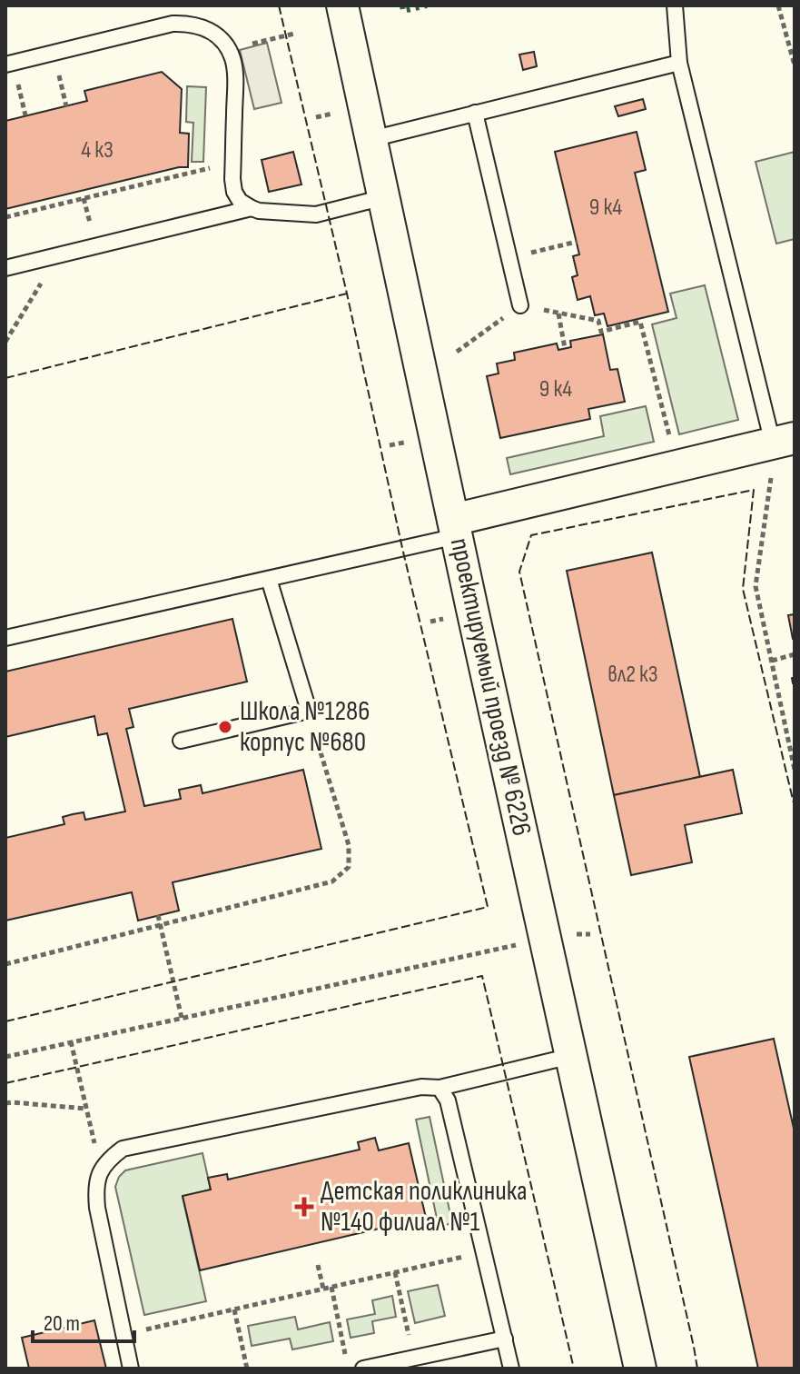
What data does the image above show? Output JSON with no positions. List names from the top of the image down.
{
  "streets": {
    "street": ["проектируемый проезд № 6226"]
  },
  "places": {
    "other": ["Школа №1286 корпус №680"],
    "health": ["Детская поликлиника №140 филиал №1"]
  },
  "house_numbers": [
    "4 к3",
    "9 к4",
    "9 к4",
    "вл2 к3"
  ],
  "scale_bar": "20 m"
}
